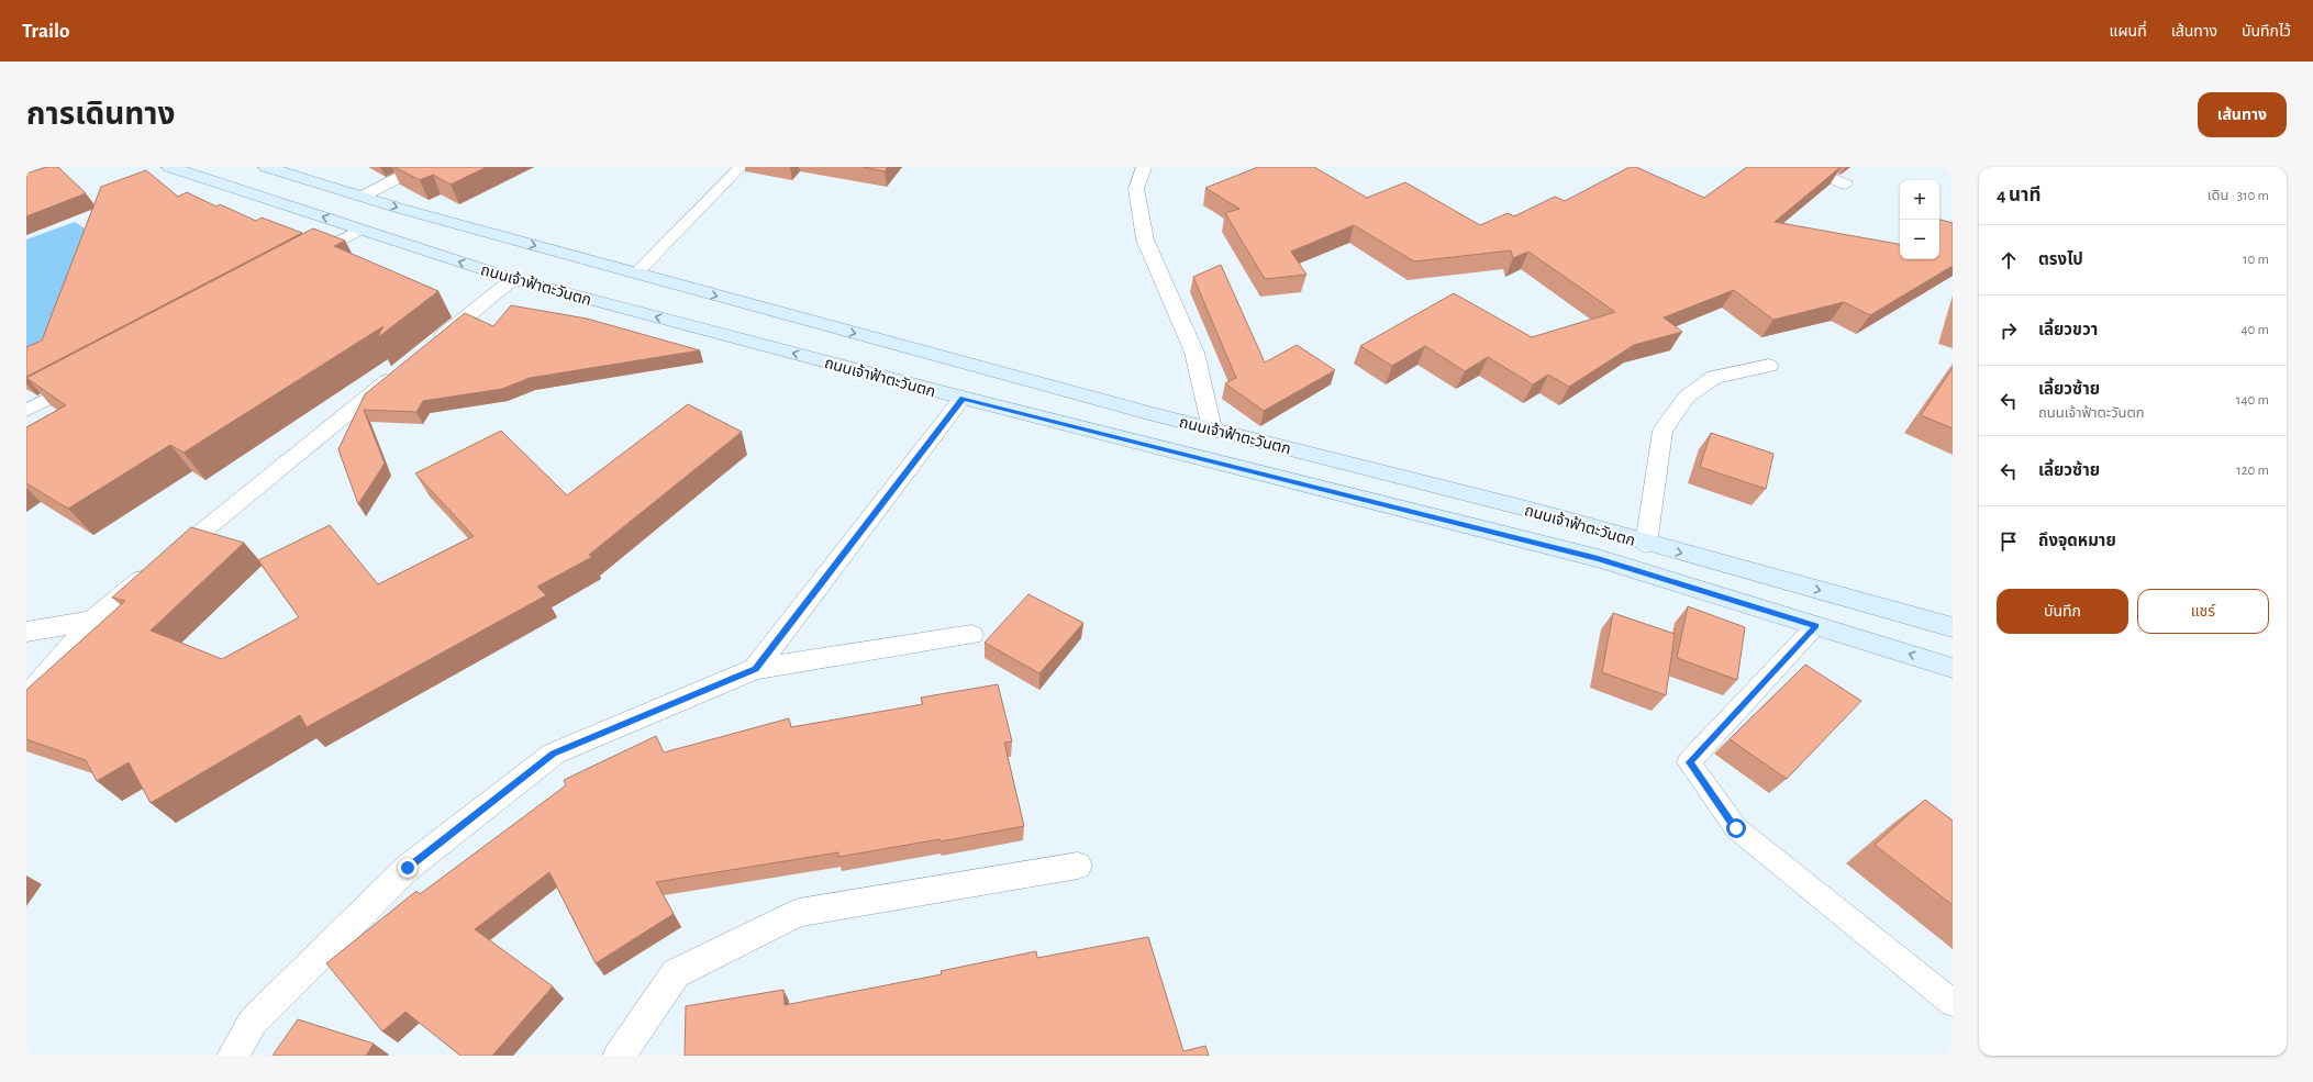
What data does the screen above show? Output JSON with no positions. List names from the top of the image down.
{
  "streets": {
    "main road": ["ถนนเจ้าฟ้าตะวันตก"]
  },
  "page": {
    "header": "Trailo",
    "nav": ["แผนที่", "เส้นทาง", "บันทึกไว้"],
    "title": "การเดินทาง",
    "buttons": [
      "เส้นทาง",
      ["บันทึก", "แชร์"]
    ],
    "heading": ["4 นาที", "เดิน · 310 m"],
    "map_buttons": ["+", "−"],
    "list": [
      ["ตรงไป", "10 m"],
      ["เลี้ยวขวา", "40 m"],
      ["เลี้ยวซ้าย", "ถนนเจ้าฟ้าตะวันตก", "140 m"],
      ["เลี้ยวซ้าย", "120 m"],
      "ถึงจุดหมาย"
    ]
  }
}
